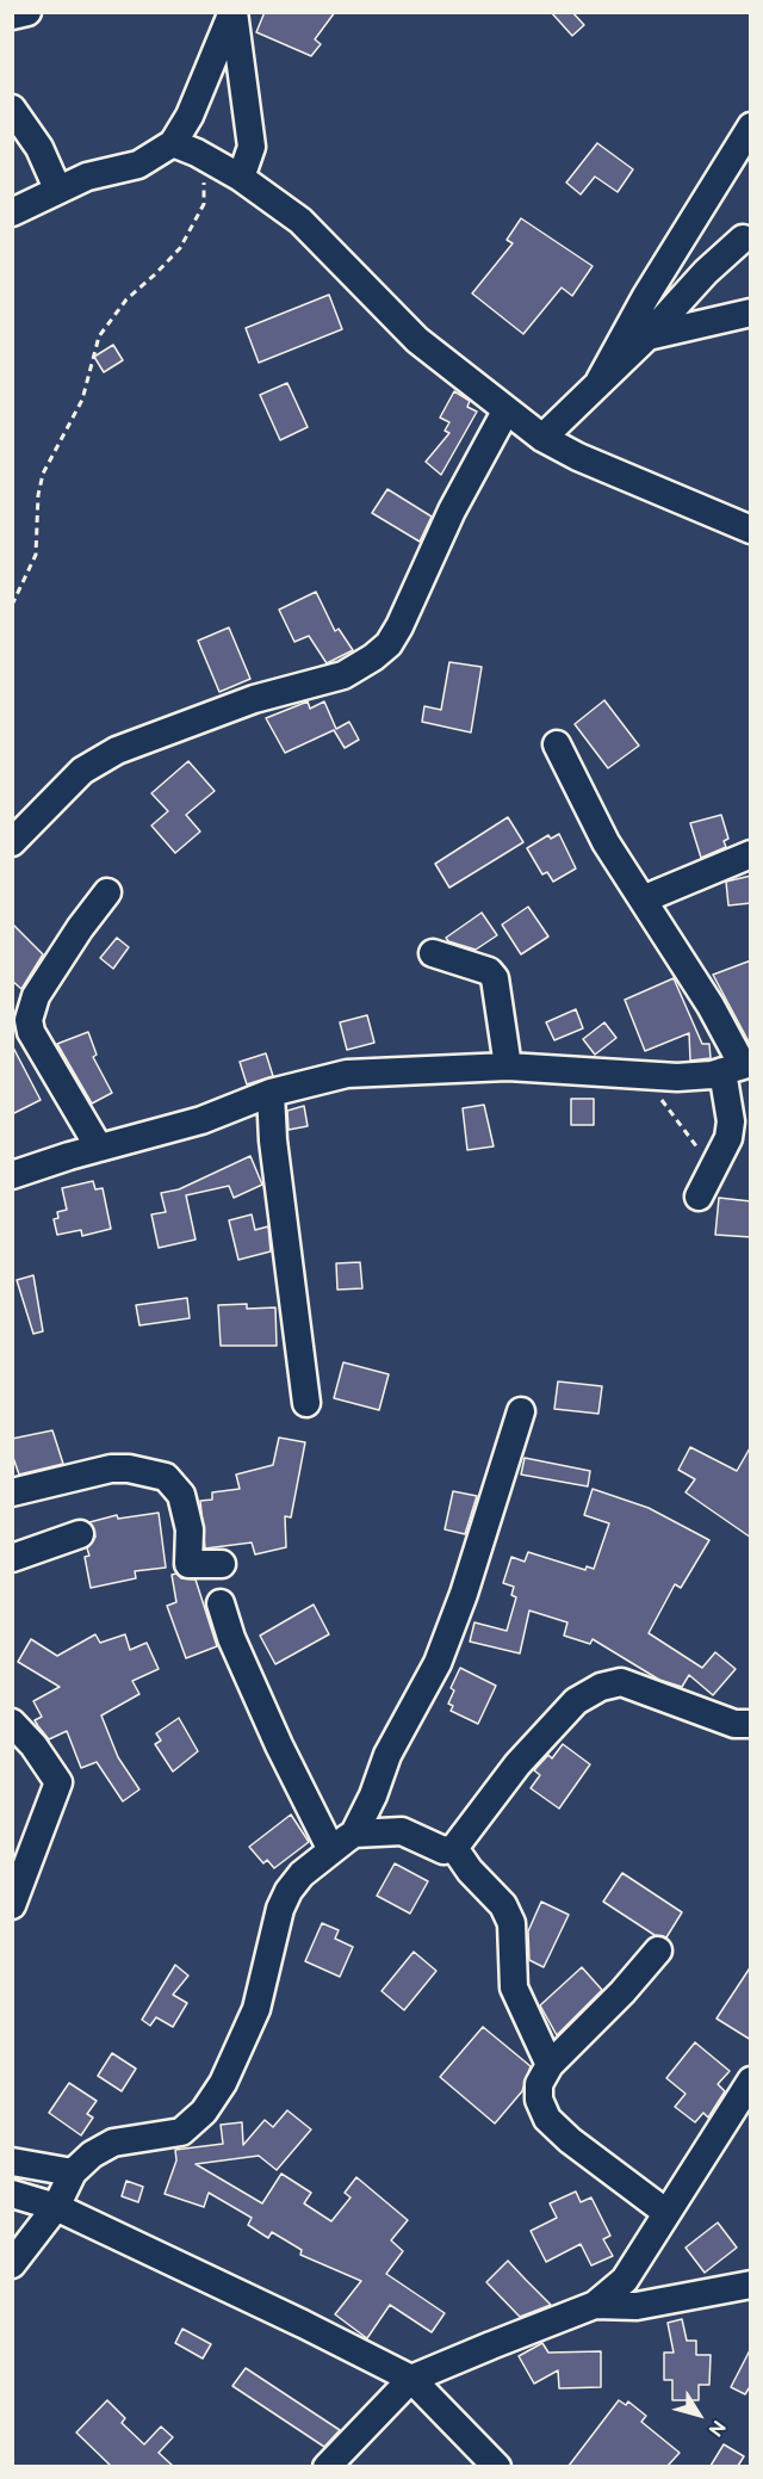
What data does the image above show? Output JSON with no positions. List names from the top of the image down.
{
  "north": "bottom right"
}
